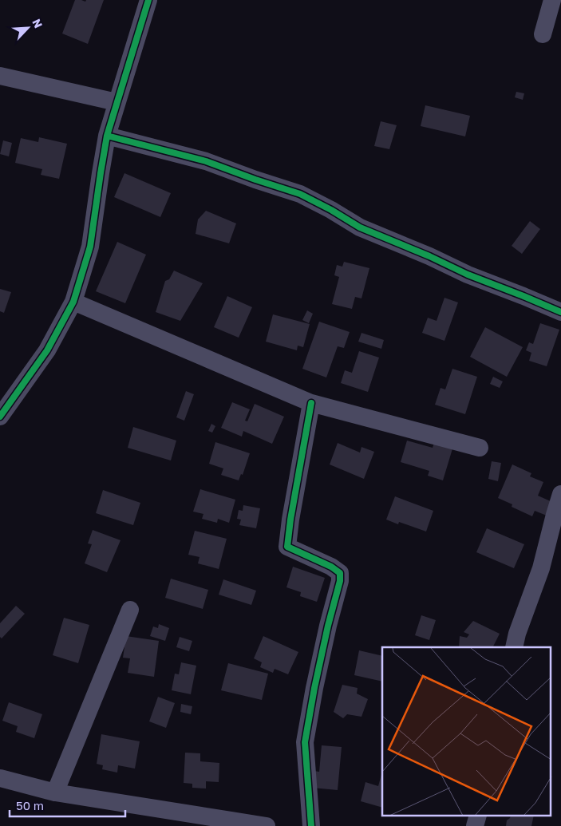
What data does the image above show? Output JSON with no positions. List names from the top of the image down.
{
  "scale_bar": "50 m",
  "north": "top right"
}
